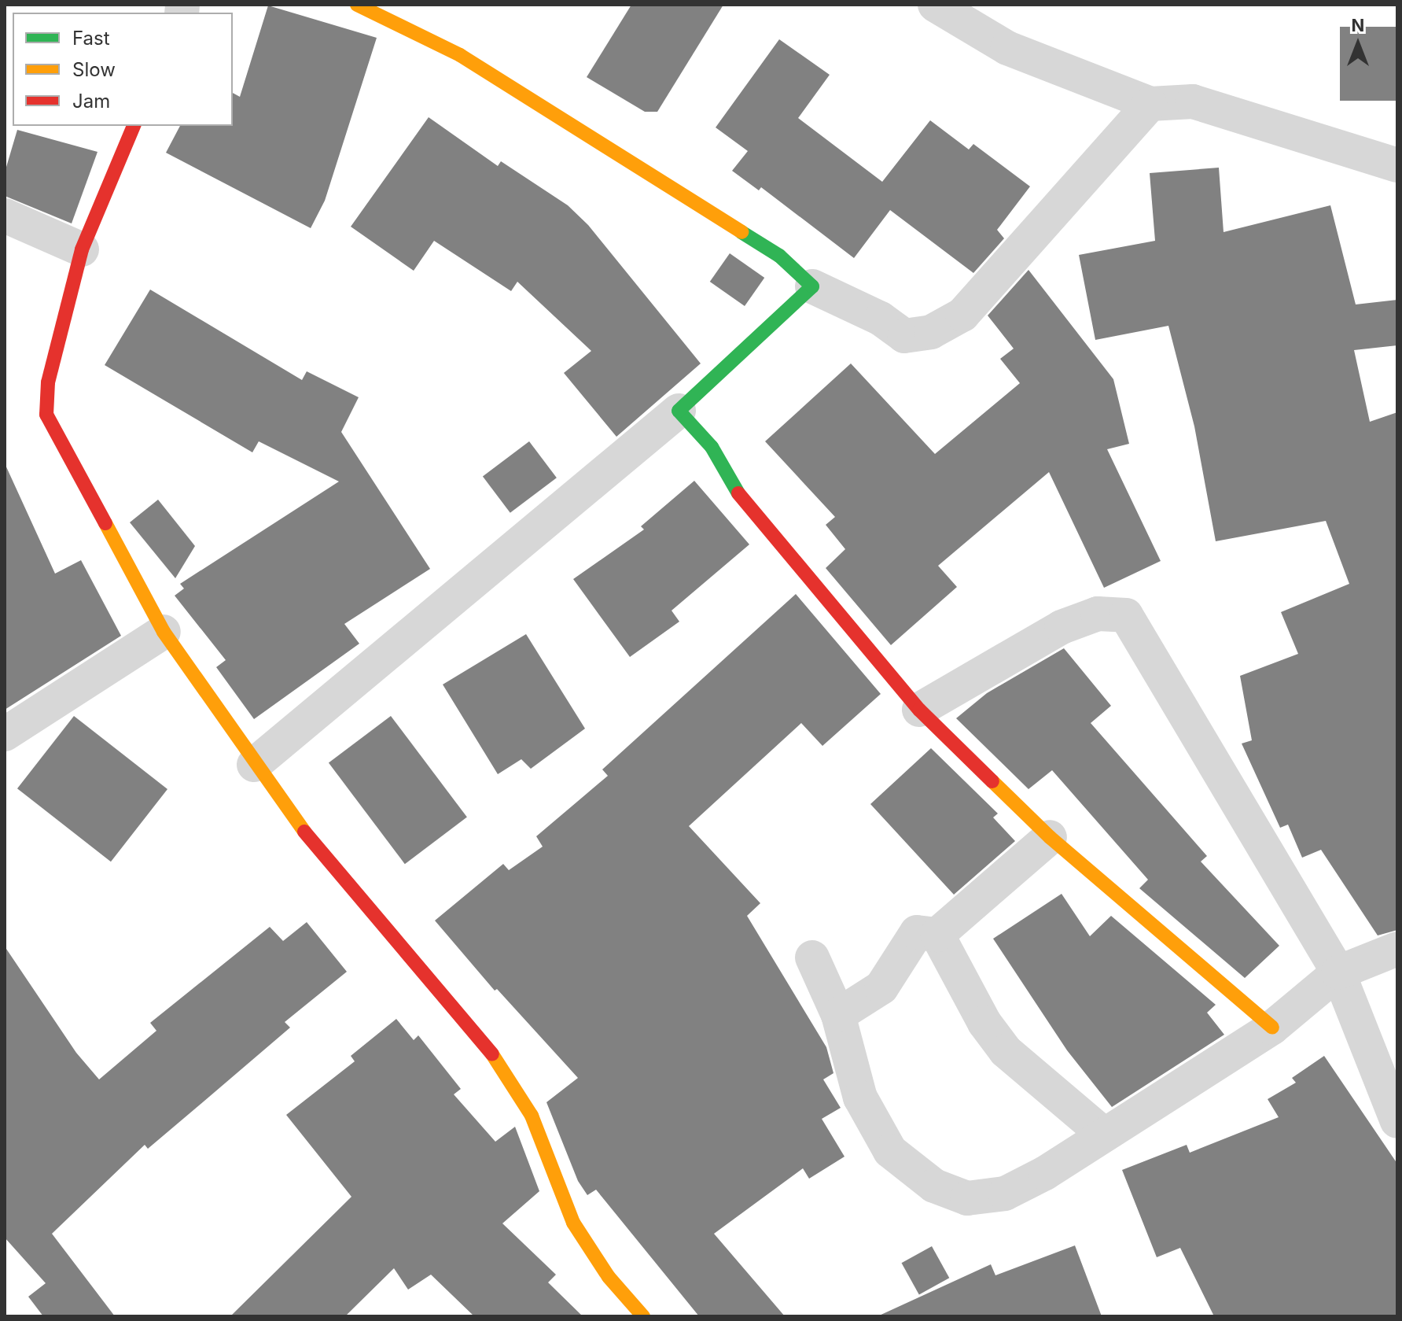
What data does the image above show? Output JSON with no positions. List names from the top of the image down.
{
  "legend": ["Fast", "Slow", "Jam"],
  "north": "top"
}
